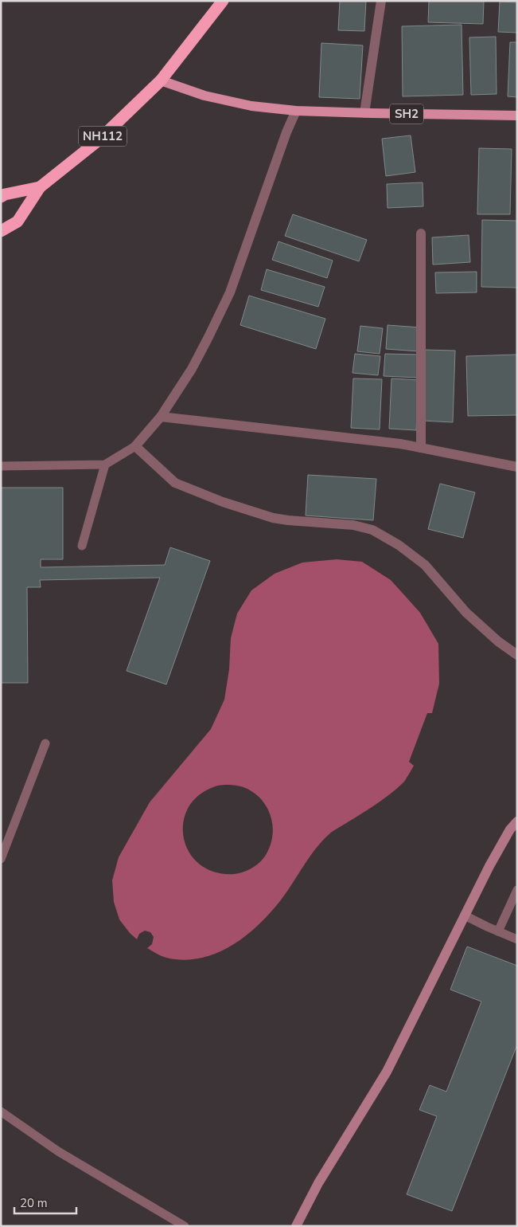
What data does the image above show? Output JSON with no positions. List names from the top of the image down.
{
  "streets": {
    "highway": ["NH112"],
    "main road": ["SH2"]
  },
  "crossings": [
    ["SH2", "NH112"]
  ],
  "scale_bar": "20 m"
}
